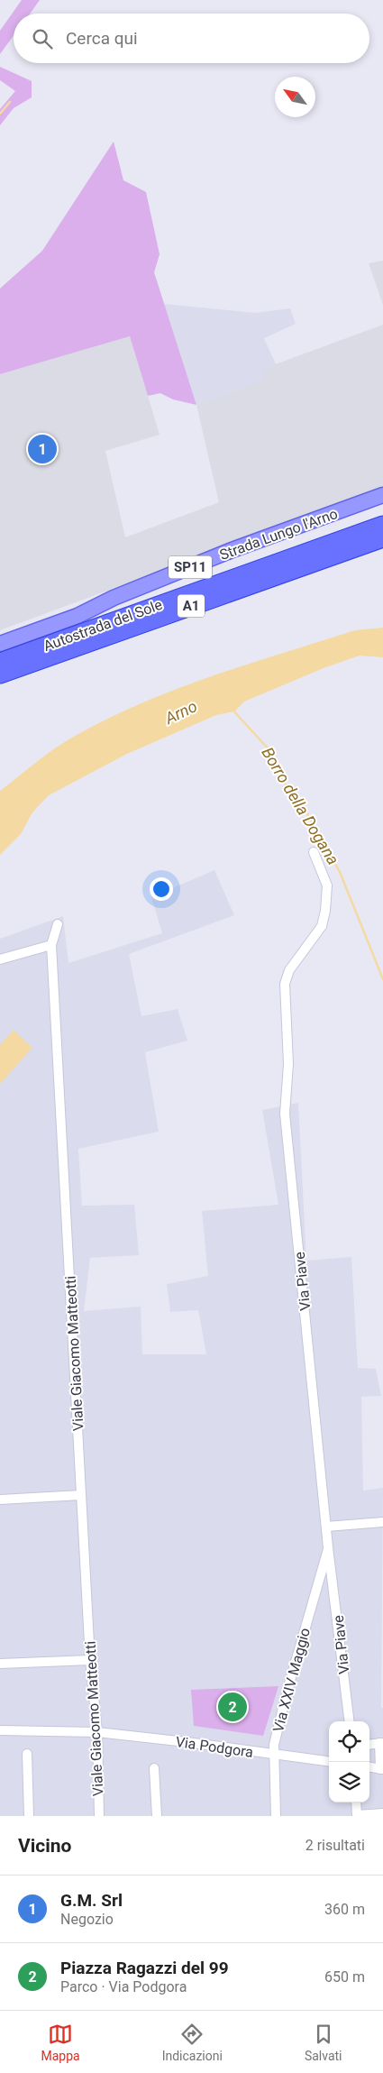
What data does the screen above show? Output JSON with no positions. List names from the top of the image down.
{
  "streets": {
    "highway": ["A1", "Autostrada del Sole"],
    "main road": ["Strada Lungo l'Arno", "SP11"],
    "street": [
      "Via Piave",
      "Viale Giacomo Matteotti",
      "Via XXIV Maggio",
      "Via Podgora"
    ]
  },
  "crossings": [
    ["Via Piave", "Via XXIV Maggio"],
    ["Viale Giacomo Matteotti", "Via Podgora"],
    ["Via XXIV Maggio", "Via Podgora"]
  ],
  "water": ["Arno", "Borro della Dogana"],
  "north": "top left",
  "page": {
    "search": "Cerca qui",
    "pins": ["1", "2"],
    "heading": ["Vicino", "2 risultati"],
    "list": [
      {
        "mark": "1",
        "name": "G.M. Srl",
        "note": "Negozio",
        "value": "360 m"
      },
      {
        "mark": "2",
        "name": "Piazza Ragazzi del 99",
        "note": "Parco · Via Podgora",
        "value": "650 m"
      }
    ],
    "nav": ["Mappa", "Indicazioni", "Salvati"]
  }
}
